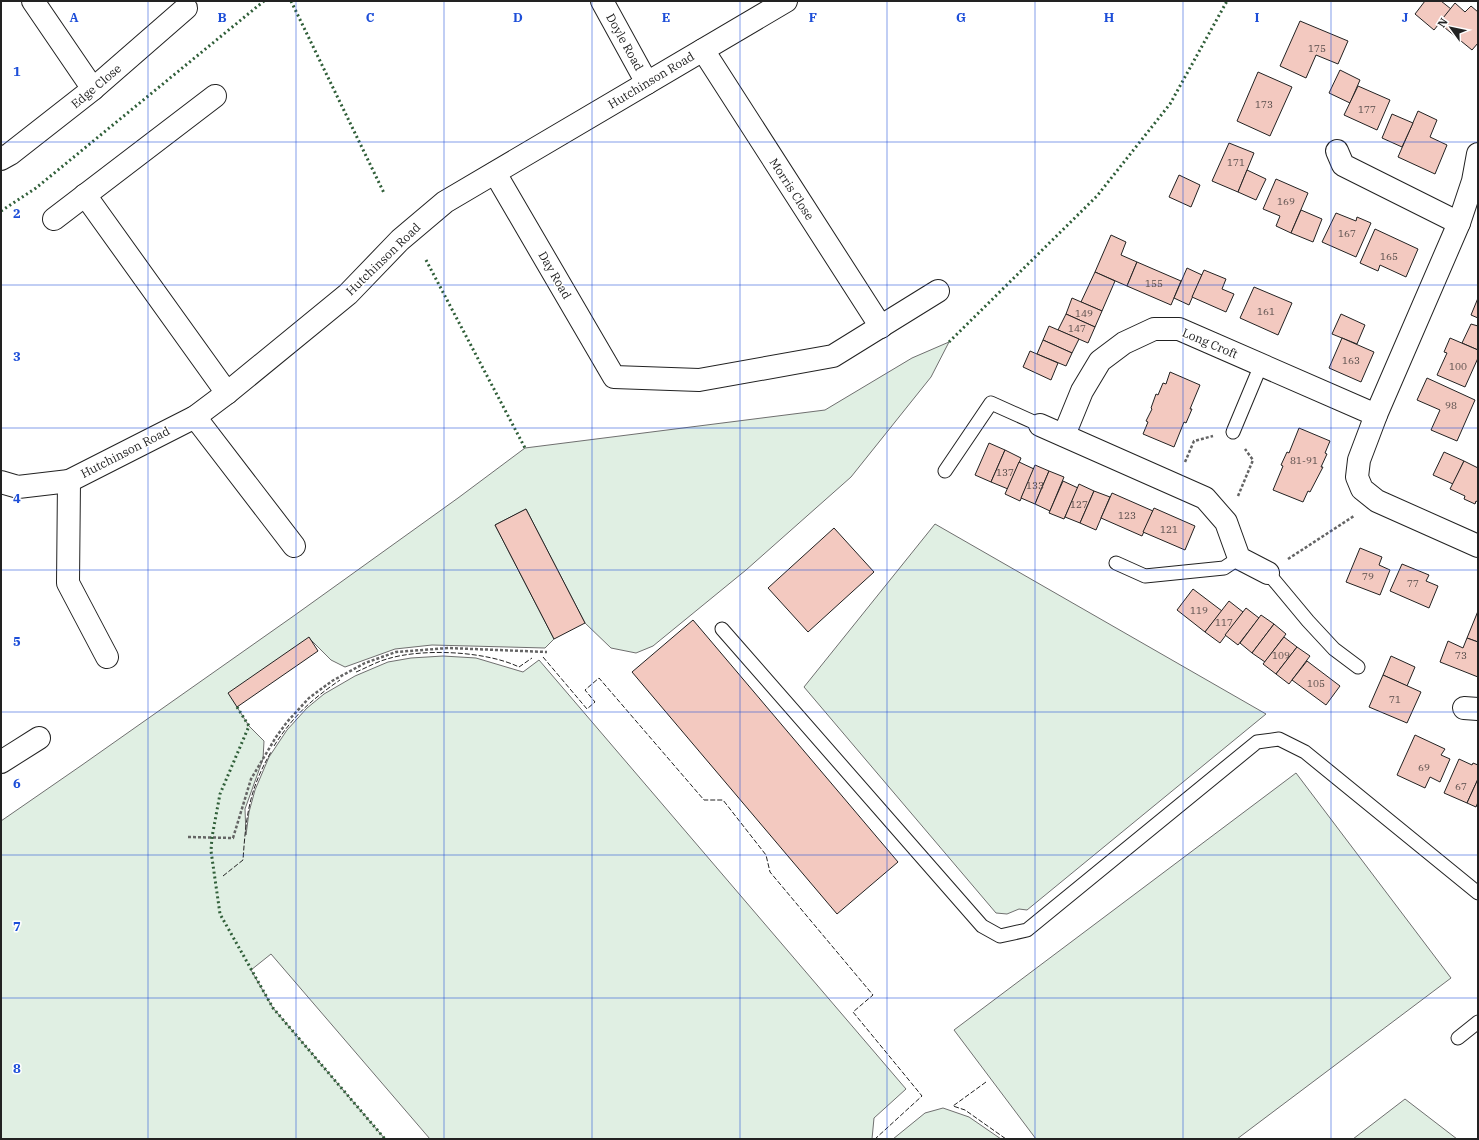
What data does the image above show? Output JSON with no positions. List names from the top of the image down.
{
  "streets": {
    "street": [
      "Doyle Road",
      "Hutchinson Road",
      "Edge Close",
      "Morris Close",
      "Day Road",
      "Long Croft"
    ]
  },
  "crossings": [
    ["Doyle Road", "Hutchinson Road"],
    ["Hutchinson Road", "Morris Close"],
    ["Hutchinson Road", "Day Road"],
    ["Morris Close", "Day Road"]
  ],
  "house_numbers": [
    "175",
    "173",
    "177",
    "171",
    "169",
    "167",
    "165",
    "155",
    "161",
    "149",
    "147",
    "163",
    "100",
    "98",
    "81-91",
    "137",
    "133",
    "127",
    "123",
    "121",
    "79",
    "77",
    "119",
    "117",
    "109",
    "73",
    "105",
    "71",
    "69",
    "67"
  ],
  "north": "top left",
  "grid": {
    "columns": [
      "A",
      "B",
      "C",
      "D",
      "E",
      "F",
      "G",
      "H",
      "I",
      "J"
    ],
    "rows": [
      "1",
      "2",
      "3",
      "4",
      "5",
      "6",
      "7",
      "8"
    ]
  }
}
